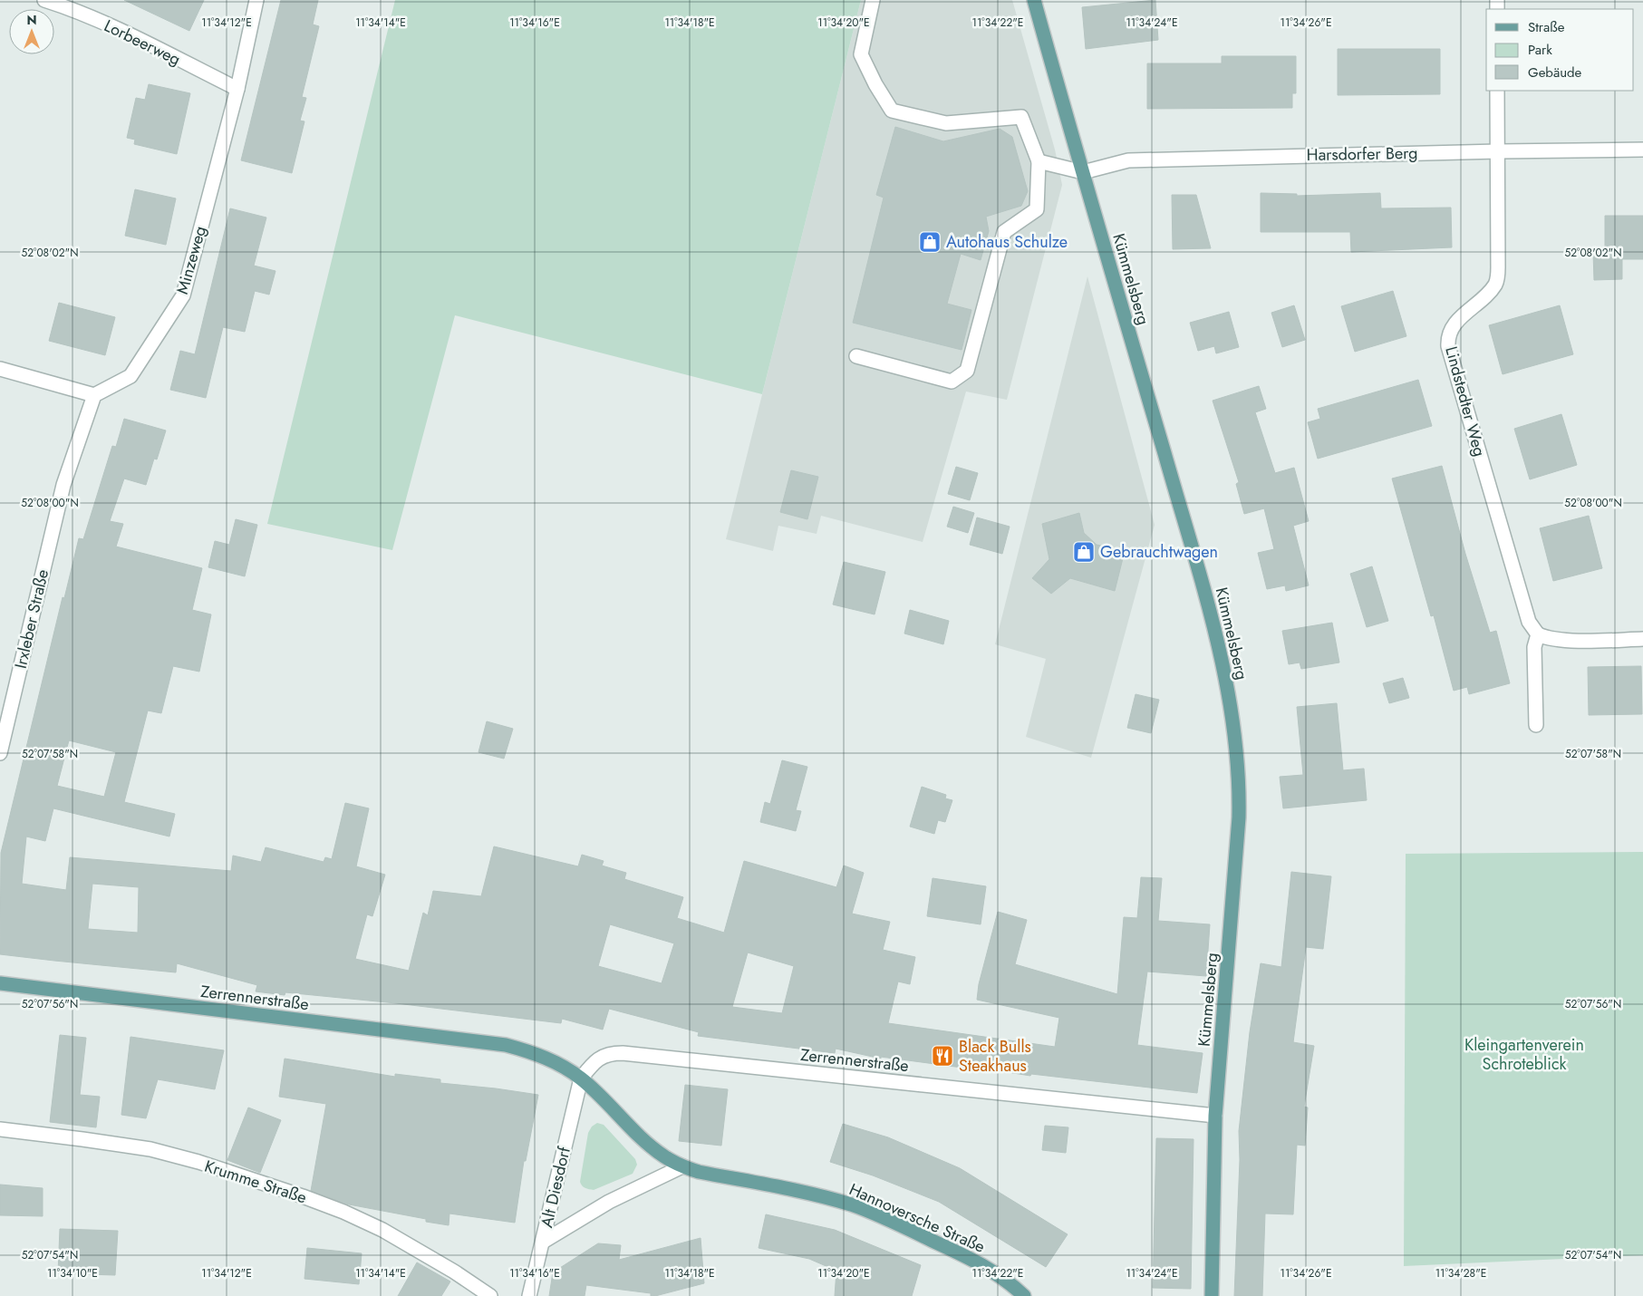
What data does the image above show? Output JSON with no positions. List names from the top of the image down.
{
  "streets": {
    "main road": ["Kümmelsberg", "Zerrennerstraße", "Hannoversche Straße"],
    "street": [
      "Lorbeerweg",
      "Harsdorfer Berg",
      "Minzeweg",
      "Lindstedter Weg",
      "Irxleber Straße",
      "Krumme Straße",
      "Alt Diesdorf"
    ]
  },
  "crossings": [
    ["Lorbeerweg", "Minzeweg"],
    ["Harsdorfer Berg", "Kümmelsberg"],
    ["Harsdorfer Berg", "Lindstedter Weg"],
    ["Minzeweg", "Irxleber Straße"],
    ["Kümmelsberg", "Zerrennerstraße"],
    ["Zerrennerstraße", "Alt Diesdorf"],
    ["Zerrennerstraße", "Hannoversche Straße"],
    ["Alt Diesdorf", "Hannoversche Straße"]
  ],
  "parks": ["Kleingartenverein Schroteblick"],
  "places": {
    "shop": ["Autohaus Schulze", "Gebrauchtwagen"],
    "restaurant": ["Black Bulls Steakhaus"]
  },
  "legend": ["Straße", "Park", "Gebäude"],
  "north": "top",
  "coordinates": [
    "11°34'12\"E",
    "11°34'14\"E",
    "11°34'16\"E",
    "11°34'18\"E",
    "11°34'20\"E",
    "11°34'22\"E",
    "11°34'24\"E",
    "11°34'26\"E",
    "52°08'02\"N",
    "52°08'00\"N",
    "52°07'58\"N",
    "52°07'56\"N",
    "52°07'54\"N",
    "11°34'10\"E",
    "11°34'28\"E"
  ]
}
